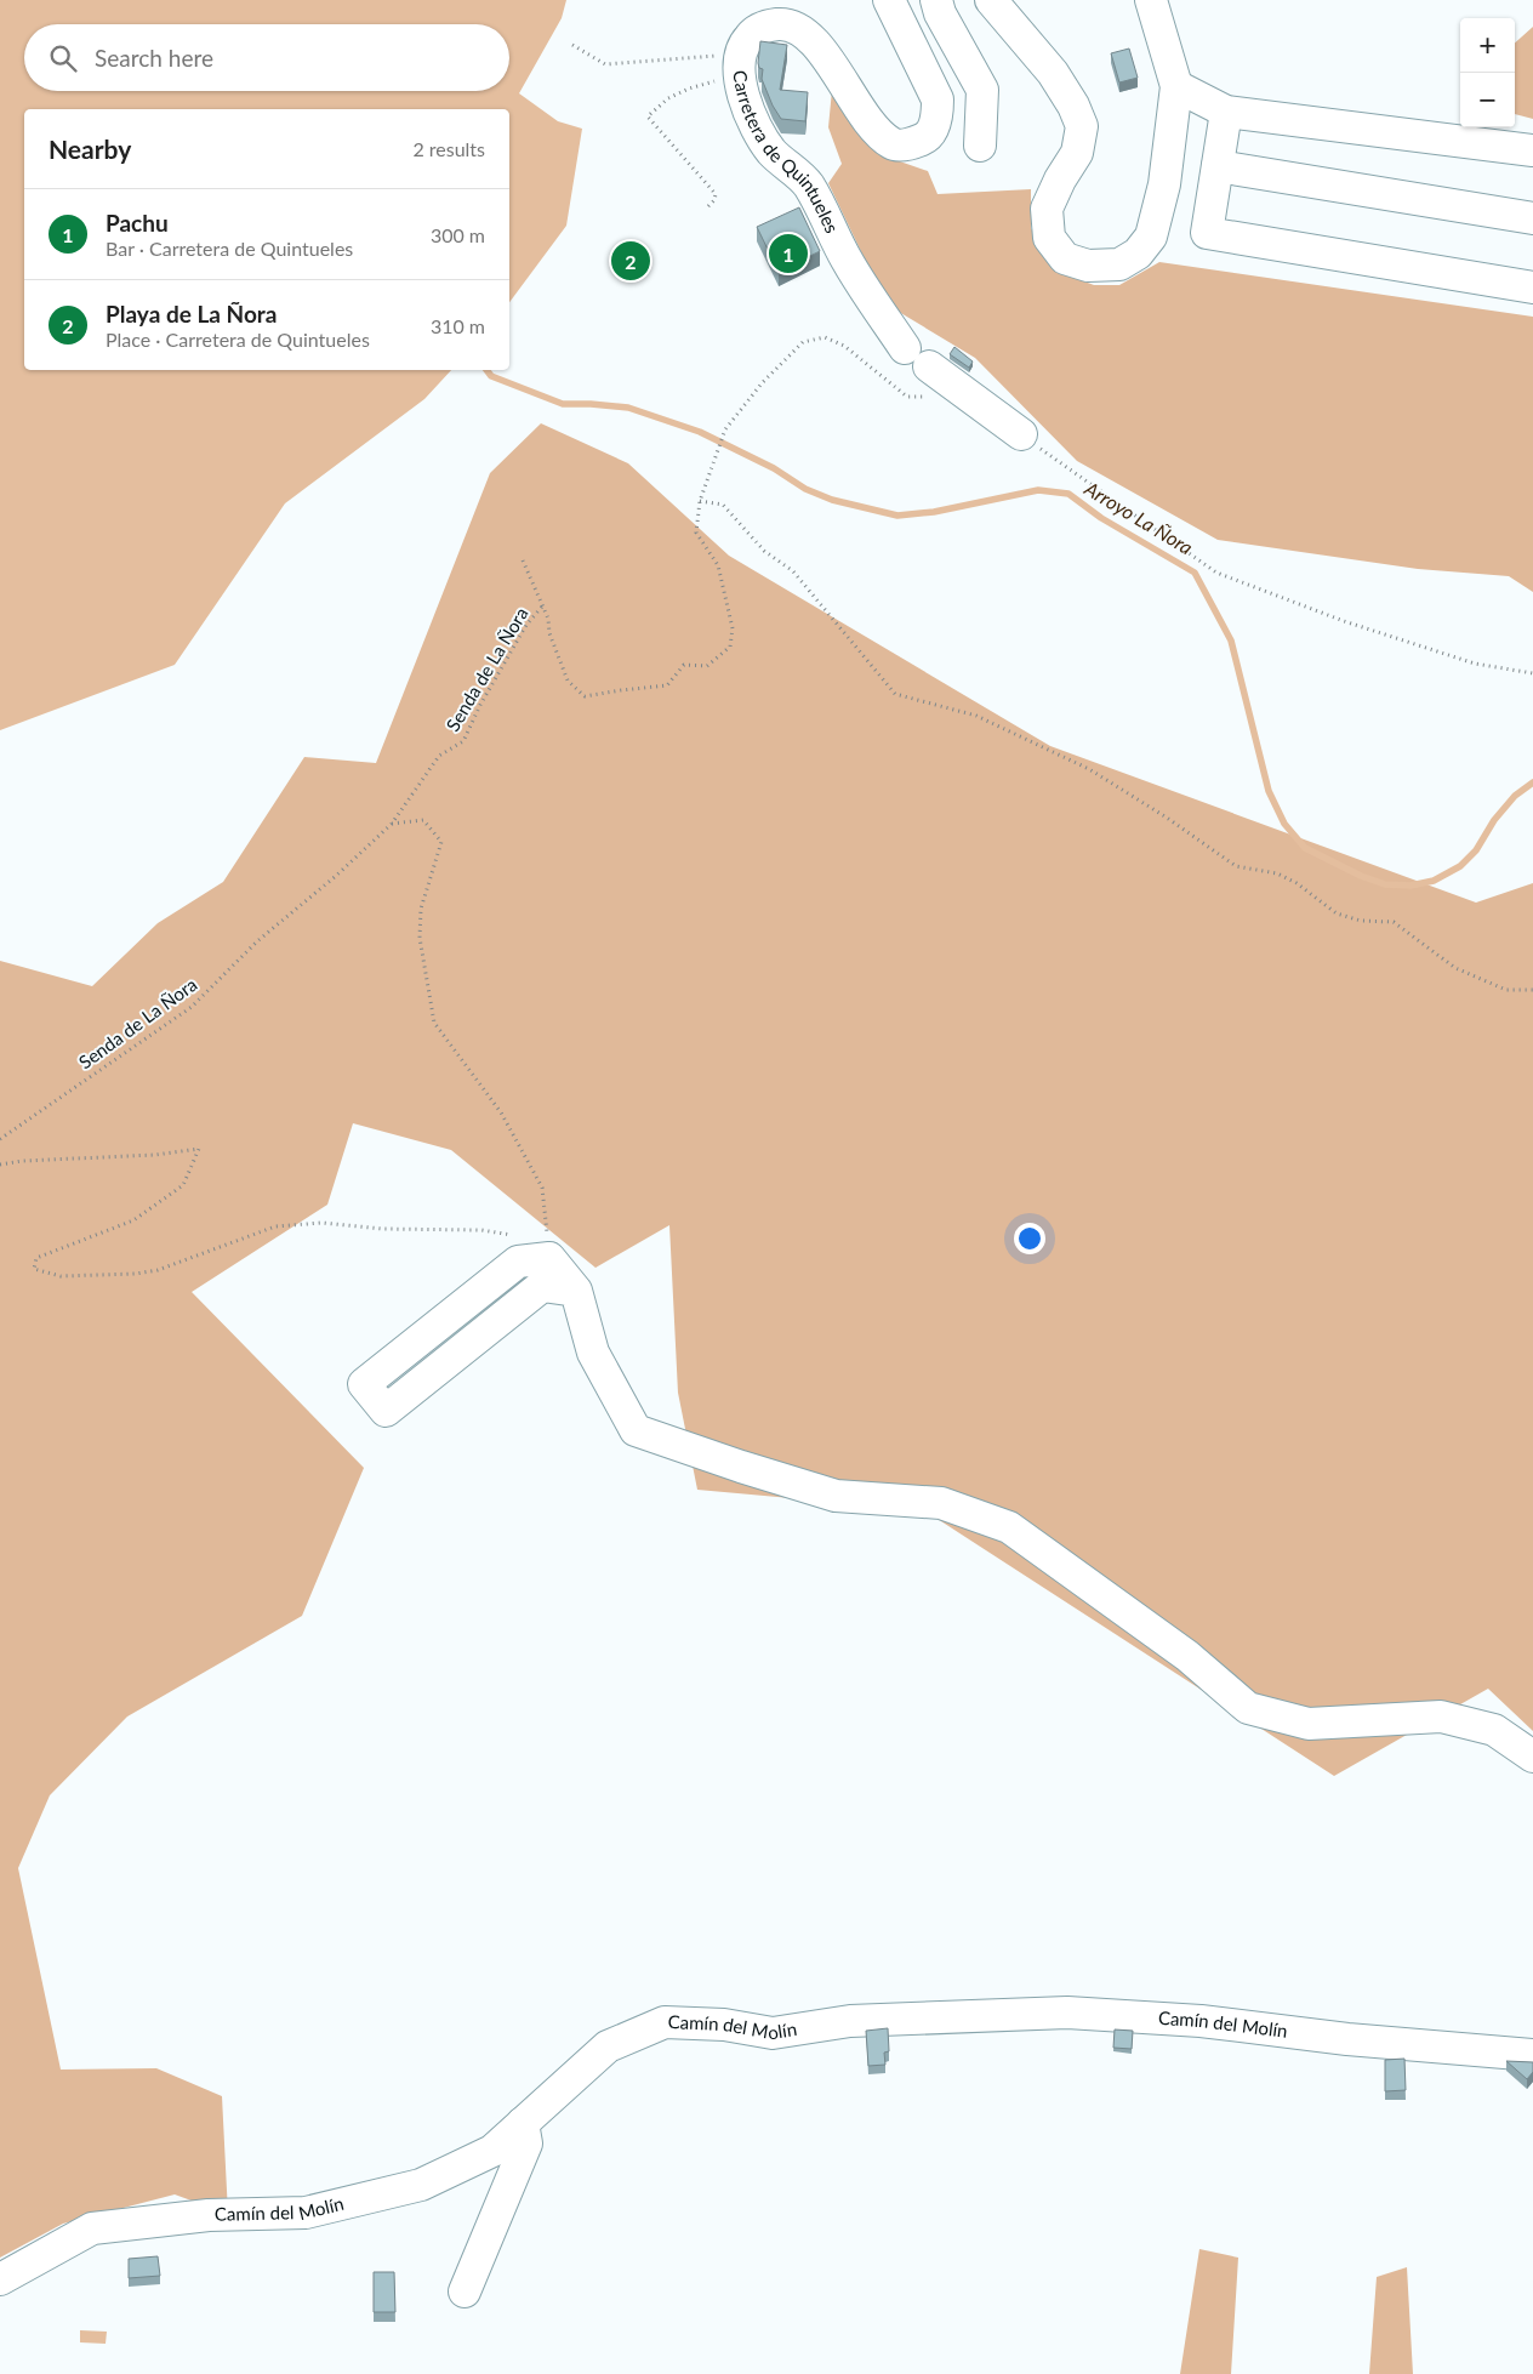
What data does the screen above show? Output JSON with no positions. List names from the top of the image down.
{
  "streets": {
    "street": ["Carretera de Quintueles", "Camín del Molín"],
    "path": ["Senda de La Ñora"]
  },
  "crossings": [
    ["Carretera de Quintueles", "Senda de La Ñora"]
  ],
  "water": ["Arroyo La Ñora"],
  "page": {
    "map_buttons": ["+", "−"],
    "search": "Search here",
    "heading": ["Nearby", "2 results"],
    "list": [
      {
        "mark": "1",
        "name": "Pachu",
        "note": "Bar · Carretera de Quintueles",
        "value": "300 m"
      },
      {
        "mark": "2",
        "name": "Playa de La Ñora",
        "note": "Place · Carretera de Quintueles",
        "value": "310 m"
      }
    ],
    "pins": ["1", "2"]
  }
}
